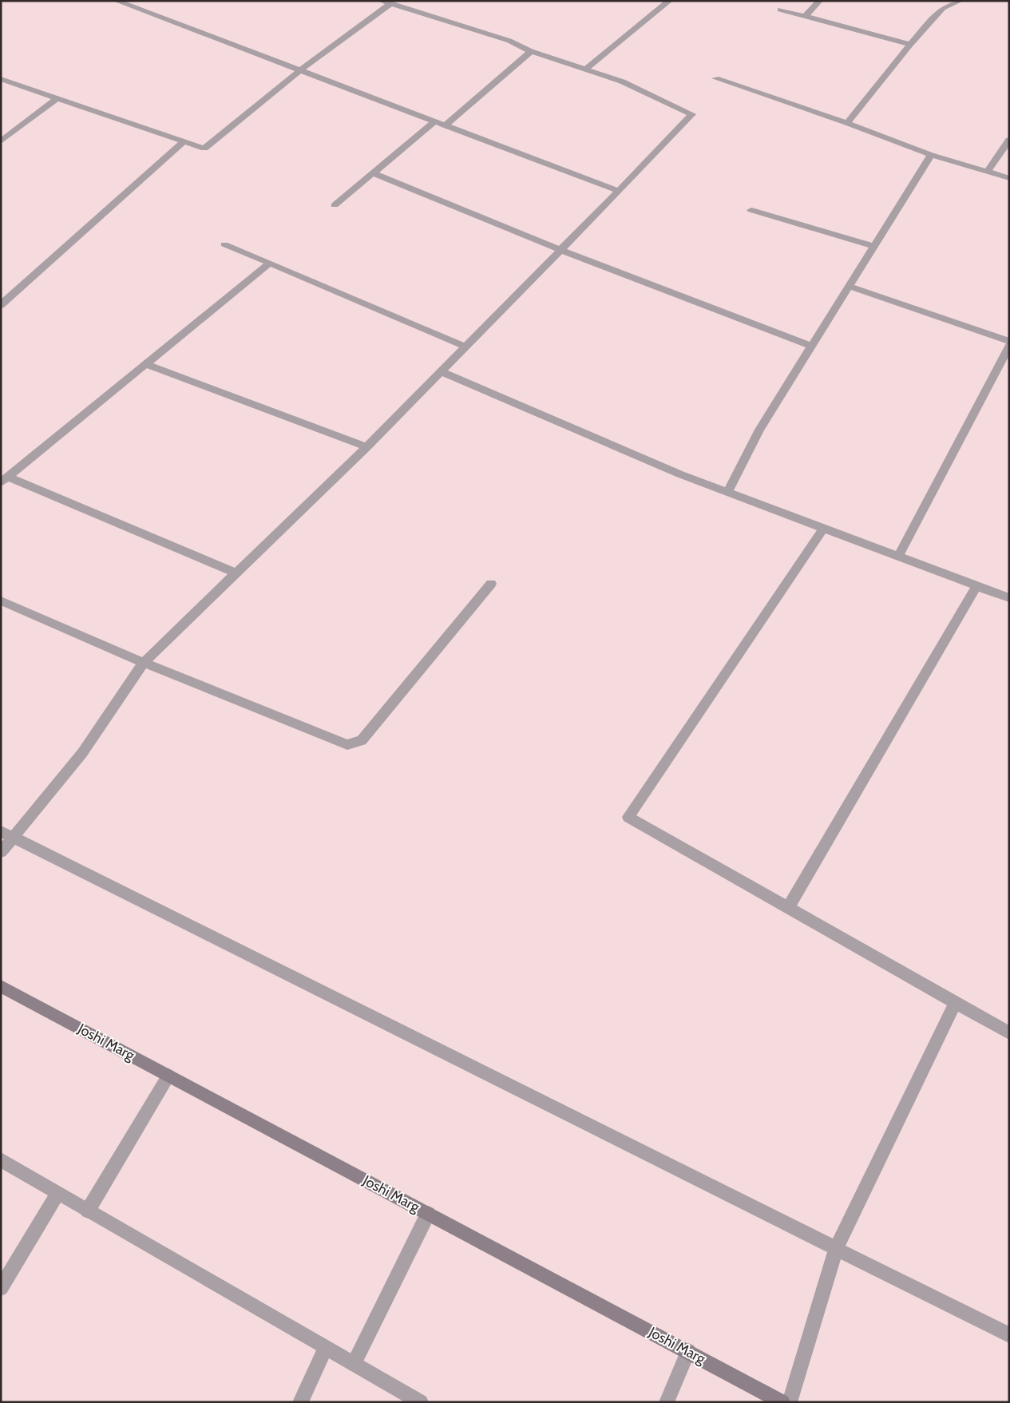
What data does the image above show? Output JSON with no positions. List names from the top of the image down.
{
  "streets": {
    "street": ["Joshi Marg"]
  }
}
